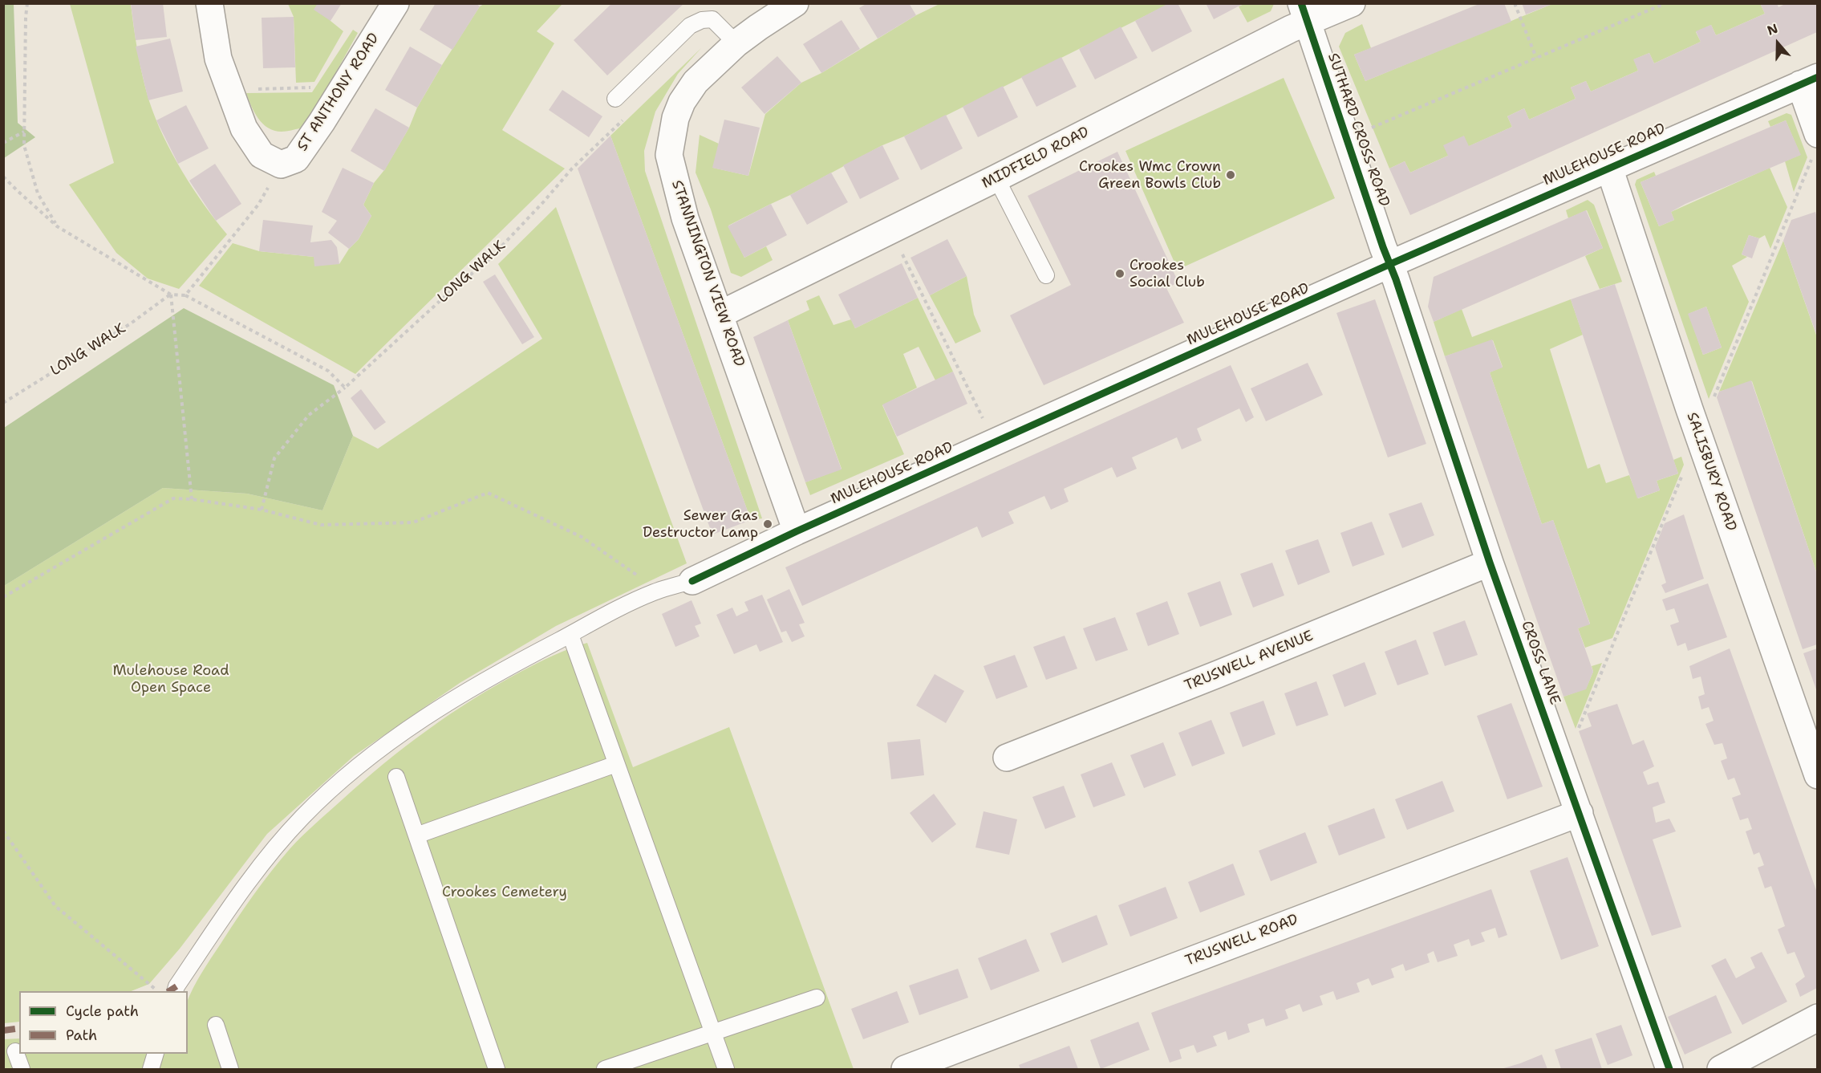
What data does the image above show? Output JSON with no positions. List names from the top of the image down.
{
  "streets": {
    "street": [
      "ST ANTHONY ROAD",
      "SUTHARD CROSS ROAD",
      "MULEHOUSE ROAD",
      "MIDFIELD ROAD",
      "STANNINGTON VIEW ROAD",
      "SALISBURY ROAD",
      "TRUSWELL AVENUE",
      "CROSS LANE",
      "TRUSWELL ROAD"
    ],
    "path": ["LONG WALK"]
  },
  "crossings": [
    ["SUTHARD CROSS ROAD", "MULEHOUSE ROAD"],
    ["SUTHARD CROSS ROAD", "MIDFIELD ROAD"],
    ["SUTHARD CROSS ROAD", "CROSS LANE"],
    ["MULEHOUSE ROAD", "STANNINGTON VIEW ROAD"],
    ["MULEHOUSE ROAD", "SALISBURY ROAD"],
    ["MULEHOUSE ROAD", "CROSS LANE"],
    ["MIDFIELD ROAD", "STANNINGTON VIEW ROAD"],
    ["TRUSWELL AVENUE", "CROSS LANE"],
    ["CROSS LANE", "TRUSWELL ROAD"]
  ],
  "parks": ["Mulehouse Road Open Space", "Crookes Cemetery"],
  "places": ["Crookes Wmc Crown Green Bowls Club", "Crookes Social Club", "Sewer Gas Destructor Lamp"],
  "legend": ["Cycle path", "Path"],
  "north": "top"
}
